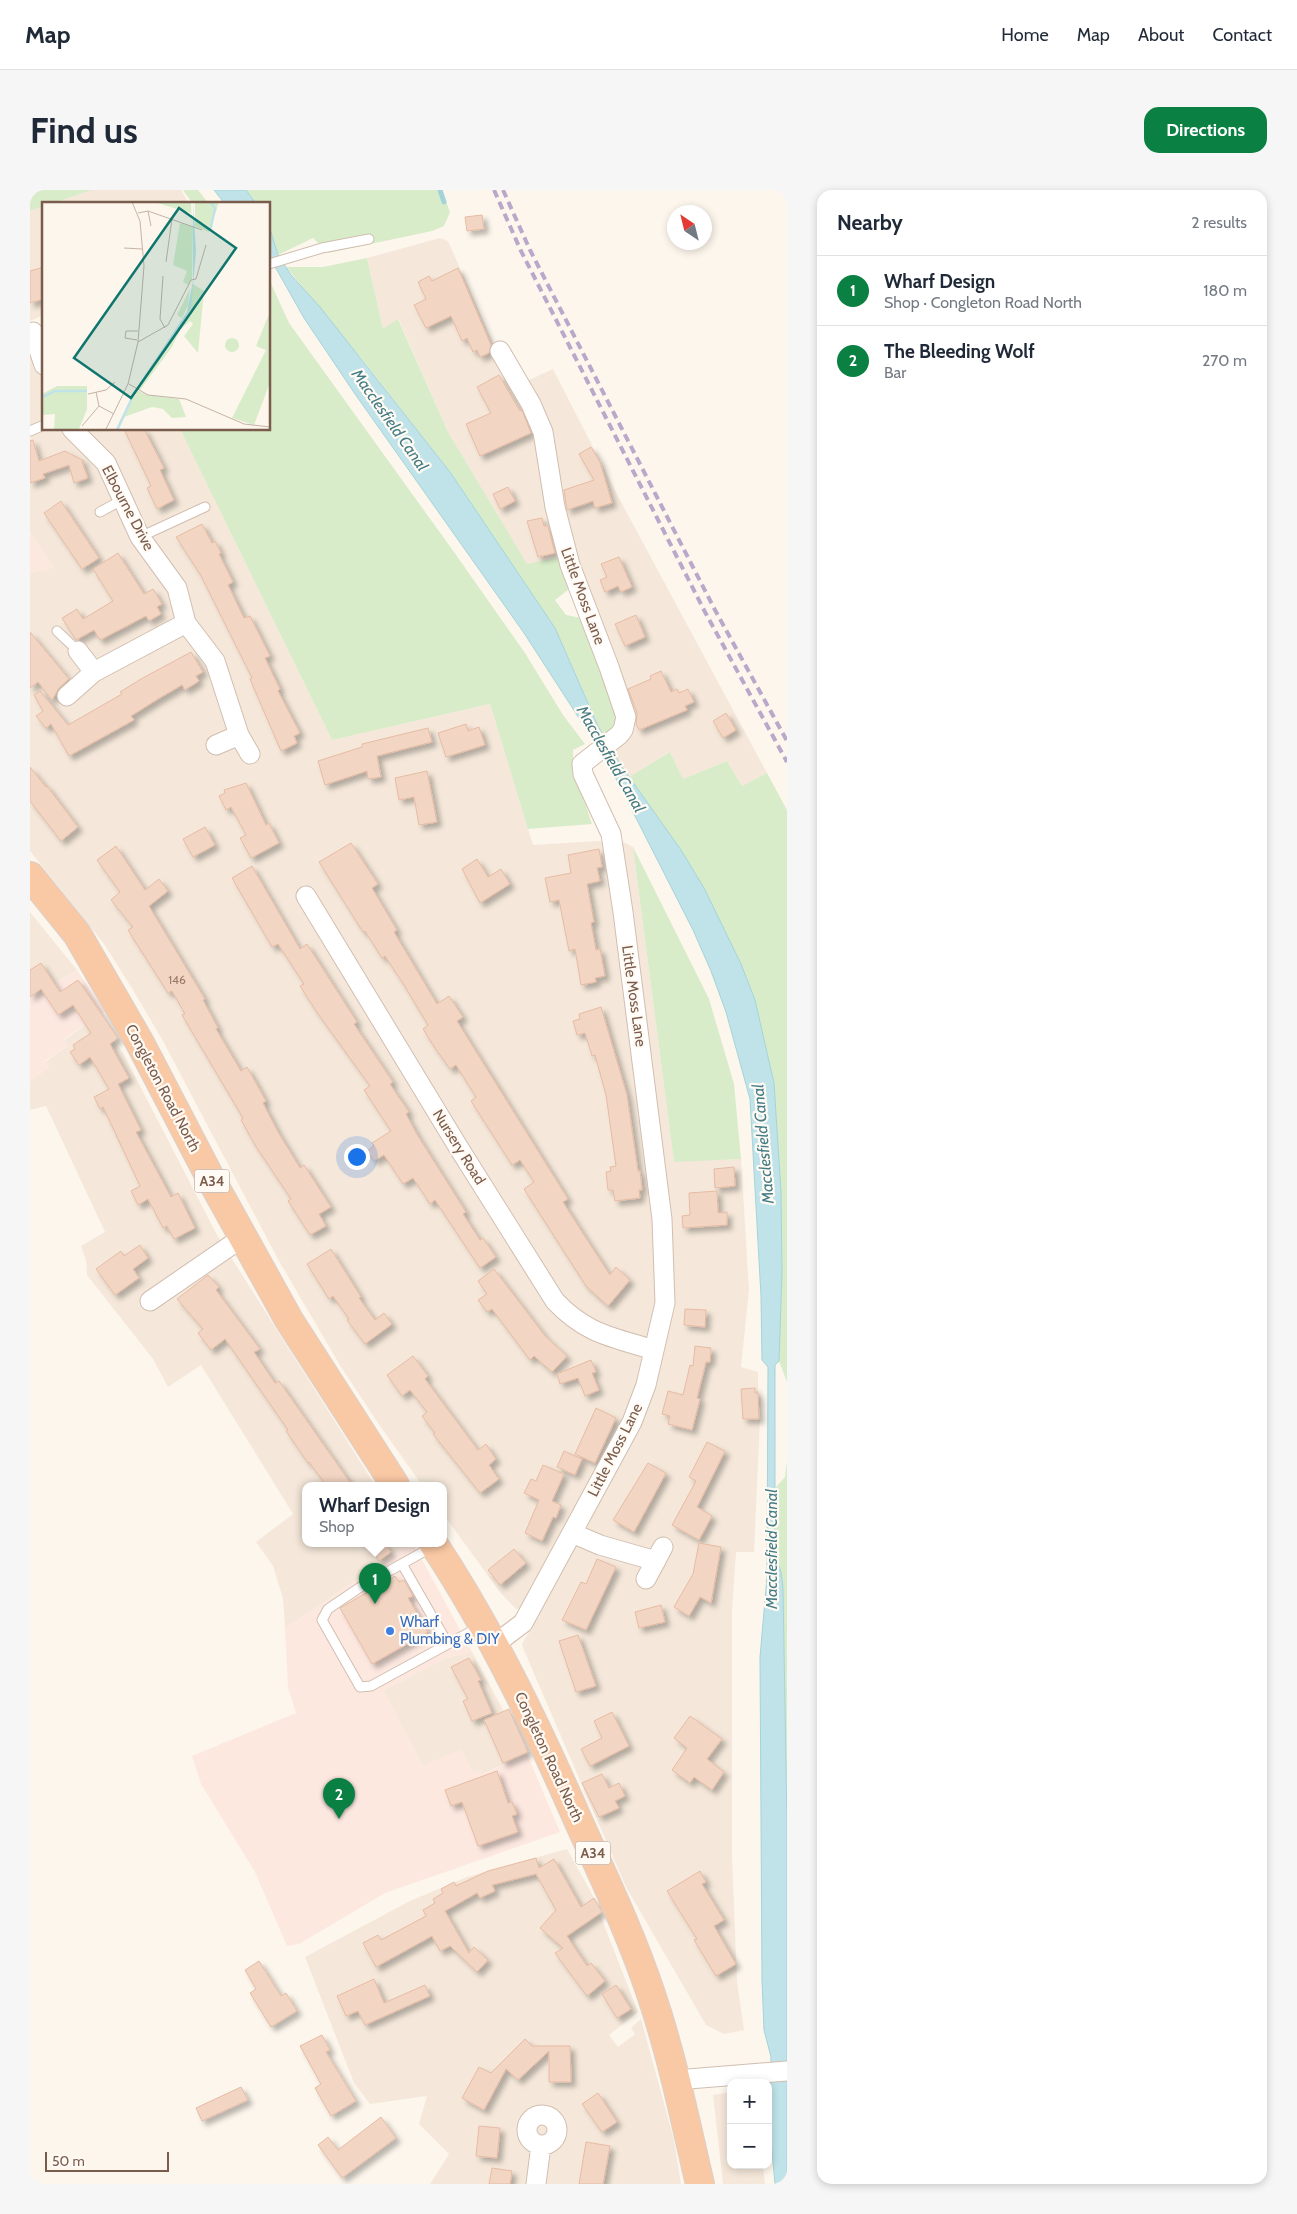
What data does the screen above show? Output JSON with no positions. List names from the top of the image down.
{
  "streets": {
    "highway": ["Congleton Road North", "A34"],
    "street": ["Elbourne Drive", "Little Moss Lane", "Nursery Road"]
  },
  "crossings": [
    ["Little Moss Lane", "Congleton Road North"],
    ["Little Moss Lane", "Nursery Road"]
  ],
  "water": ["Macclesfield Canal"],
  "places": ["Wharf Plumbing & DIY"],
  "house_numbers": ["146"],
  "scale_bar": "50 m",
  "north": "top left",
  "page": {
    "header": "Map",
    "nav": [
      "Home",
      "Map",
      "About",
      "Contact"
    ],
    "buttons": "Directions",
    "title": "Find us",
    "heading": ["Nearby", "2 results"],
    "list": [
      {
        "mark": "1",
        "name": "Wharf Design",
        "note": "Shop · Congleton Road North",
        "value": "180 m"
      },
      {
        "mark": "2",
        "name": "The Bleeding Wolf",
        "note": "Bar",
        "value": "270 m"
      }
    ],
    "popup": ["Wharf Design", "Shop"],
    "pins": ["1", "2"],
    "map_buttons": ["+", "−"],
    "scale": "50 m"
  }
}
